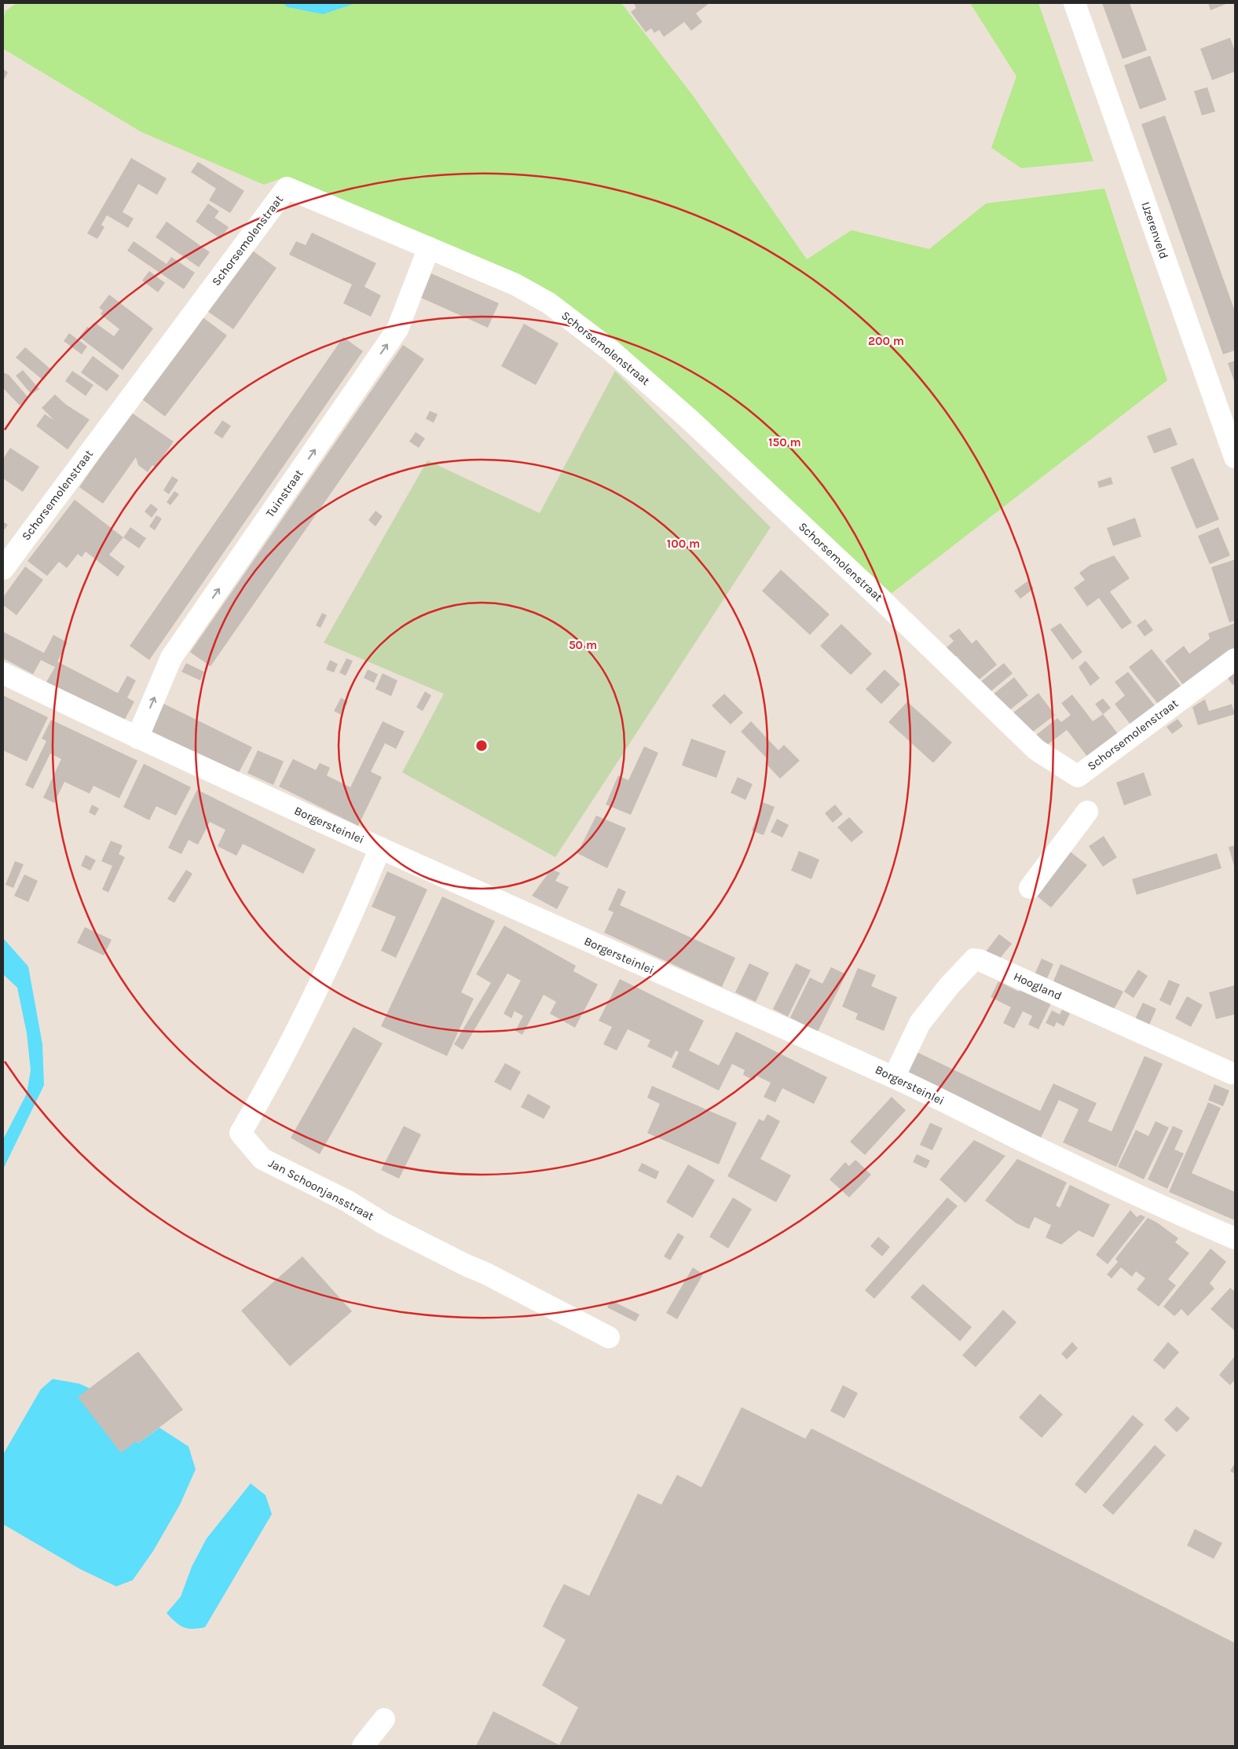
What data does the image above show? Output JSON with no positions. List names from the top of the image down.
{
  "streets": {
    "street": [
      "IJzerenveld",
      "Schorsemolenstraat",
      "Tuinstraat",
      "Borgersteinlei",
      "Hoogland",
      "Jan Schoonjansstraat"
    ]
  },
  "crossings": [
    ["Schorsemolenstraat", "Tuinstraat"],
    ["Tuinstraat", "Borgersteinlei"],
    ["Borgersteinlei", "Hoogland"],
    ["Borgersteinlei", "Jan Schoonjansstraat"]
  ],
  "one_way": ["Tuinstraat"],
  "rings": [
    "200 m",
    "150 m",
    "100 m",
    "50 m"
  ]
}
